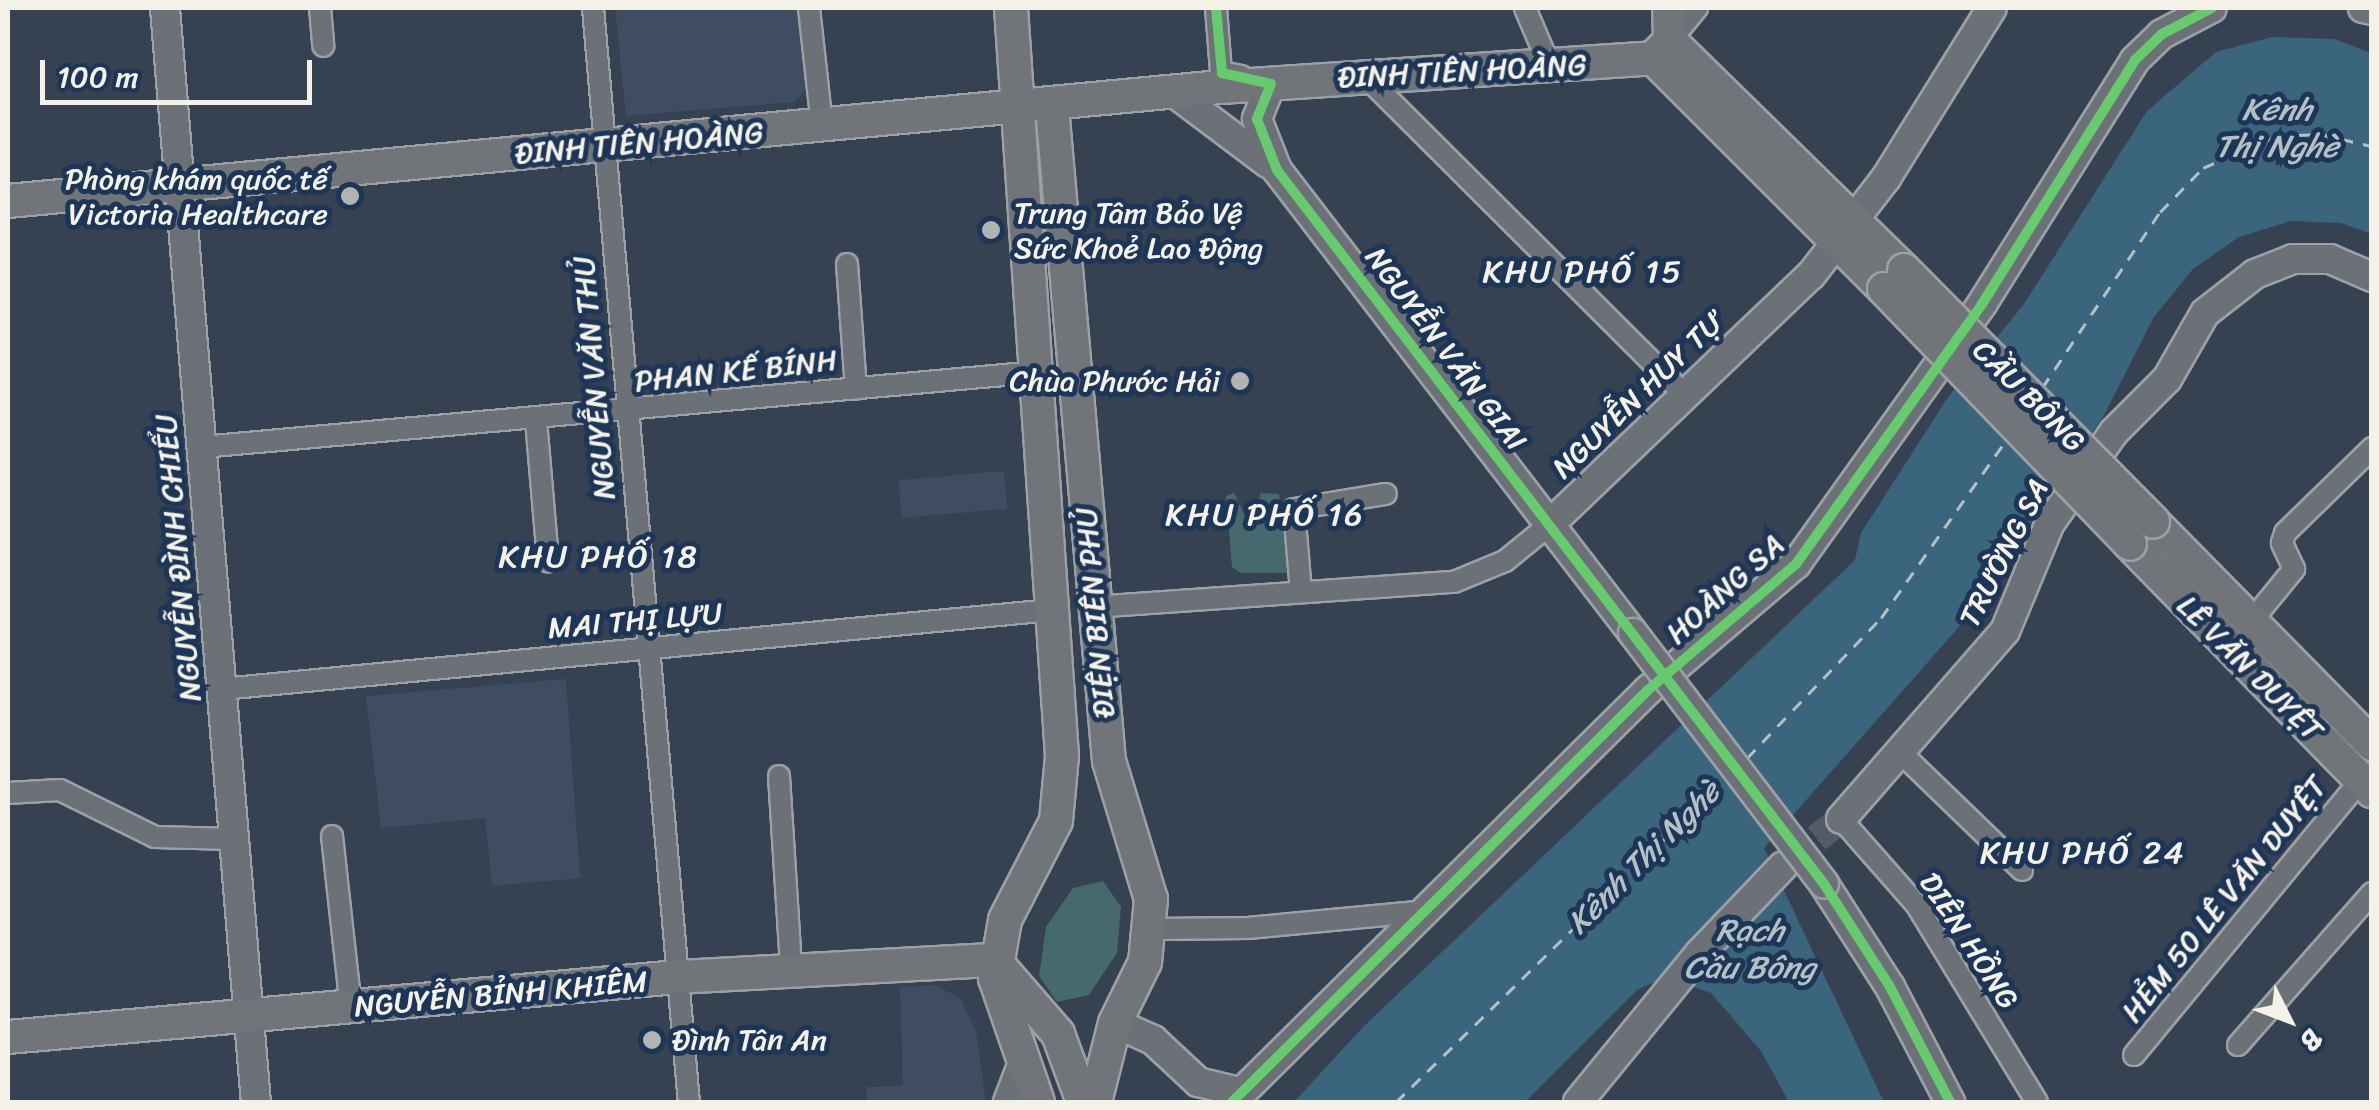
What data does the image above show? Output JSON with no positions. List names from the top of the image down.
{
  "streets": {
    "main road": [
      "ĐINH TIÊN HOÀNG",
      "CẦU BÔNG",
      "ÐIỆN BIÊN PHỦ",
      "LÊ VĂN DUYỆT",
      "NGUYỄN BỈNH KHIÊM"
    ],
    "street": [
      "NGUYỄN VĂN GIAI",
      "PHAN KẾ BÍNH",
      "NGUYỄN VĂN THỦ",
      "NGUYỄN HUY TỰ",
      "TRƯỜNG SA",
      "NGUYỄN ĐÌNH CHIỂU",
      "HOÀNG SA",
      "MAI THỊ LỰU",
      "HẺM 50 LÊ VĂN DUYỆT",
      "DIÊN HỒNG"
    ]
  },
  "crossings": [
    ["ĐINH TIÊN HOÀNG", "NGUYỄN VĂN GIAI"],
    ["ĐINH TIÊN HOÀNG", "NGUYỄN VĂN THỦ"],
    ["ĐINH TIÊN HOÀNG", "NGUYỄN ĐÌNH CHIỂU"],
    ["ĐINH TIÊN HOÀNG", "ÐIỆN BIÊN PHỦ"],
    ["NGUYỄN VĂN GIAI", "NGUYỄN HUY TỰ"],
    ["PHAN KẾ BÍNH", "NGUYỄN VĂN THỦ"],
    ["PHAN KẾ BÍNH", "NGUYỄN ĐÌNH CHIỂU"],
    ["PHAN KẾ BÍNH", "ÐIỆN BIÊN PHỦ"],
    ["NGUYỄN VĂN THỦ", "MAI THỊ LỰU"],
    ["NGUYỄN VĂN THỦ", "NGUYỄN BỈNH KHIÊM"],
    ["NGUYỄN HUY TỰ", "CẦU BÔNG"],
    ["CẦU BÔNG", "LÊ VĂN DUYỆT"],
    ["TRƯỜNG SA", "DIÊN HỒNG"],
    ["NGUYỄN ĐÌNH CHIỂU", "MAI THỊ LỰU"],
    ["NGUYỄN ĐÌNH CHIỂU", "NGUYỄN BỈNH KHIÊM"],
    ["ÐIỆN BIÊN PHỦ", "MAI THỊ LỰU"],
    ["ÐIỆN BIÊN PHỦ", "NGUYỄN BỈNH KHIÊM"],
    ["LÊ VĂN DUYỆT", "HẺM 50 LÊ VĂN DUYỆT"]
  ],
  "districts": [
    "KHU PHỐ 15",
    "KHU PHỐ 16",
    "KHU PHỐ 18",
    "KHU PHỐ 24"
  ],
  "water": ["Kênh Thị Nghè", "Rạch Cầu Bông"],
  "places": [
    "Phòng khám quốc tế Victoria Healthcare",
    "Trung Tâm Bảo Vệ Sức Khoẻ Lao Động",
    "Chùa Phước Hải",
    "Đình Tân An"
  ],
  "scale_bar": "100 m",
  "north": "bottom right"
}
